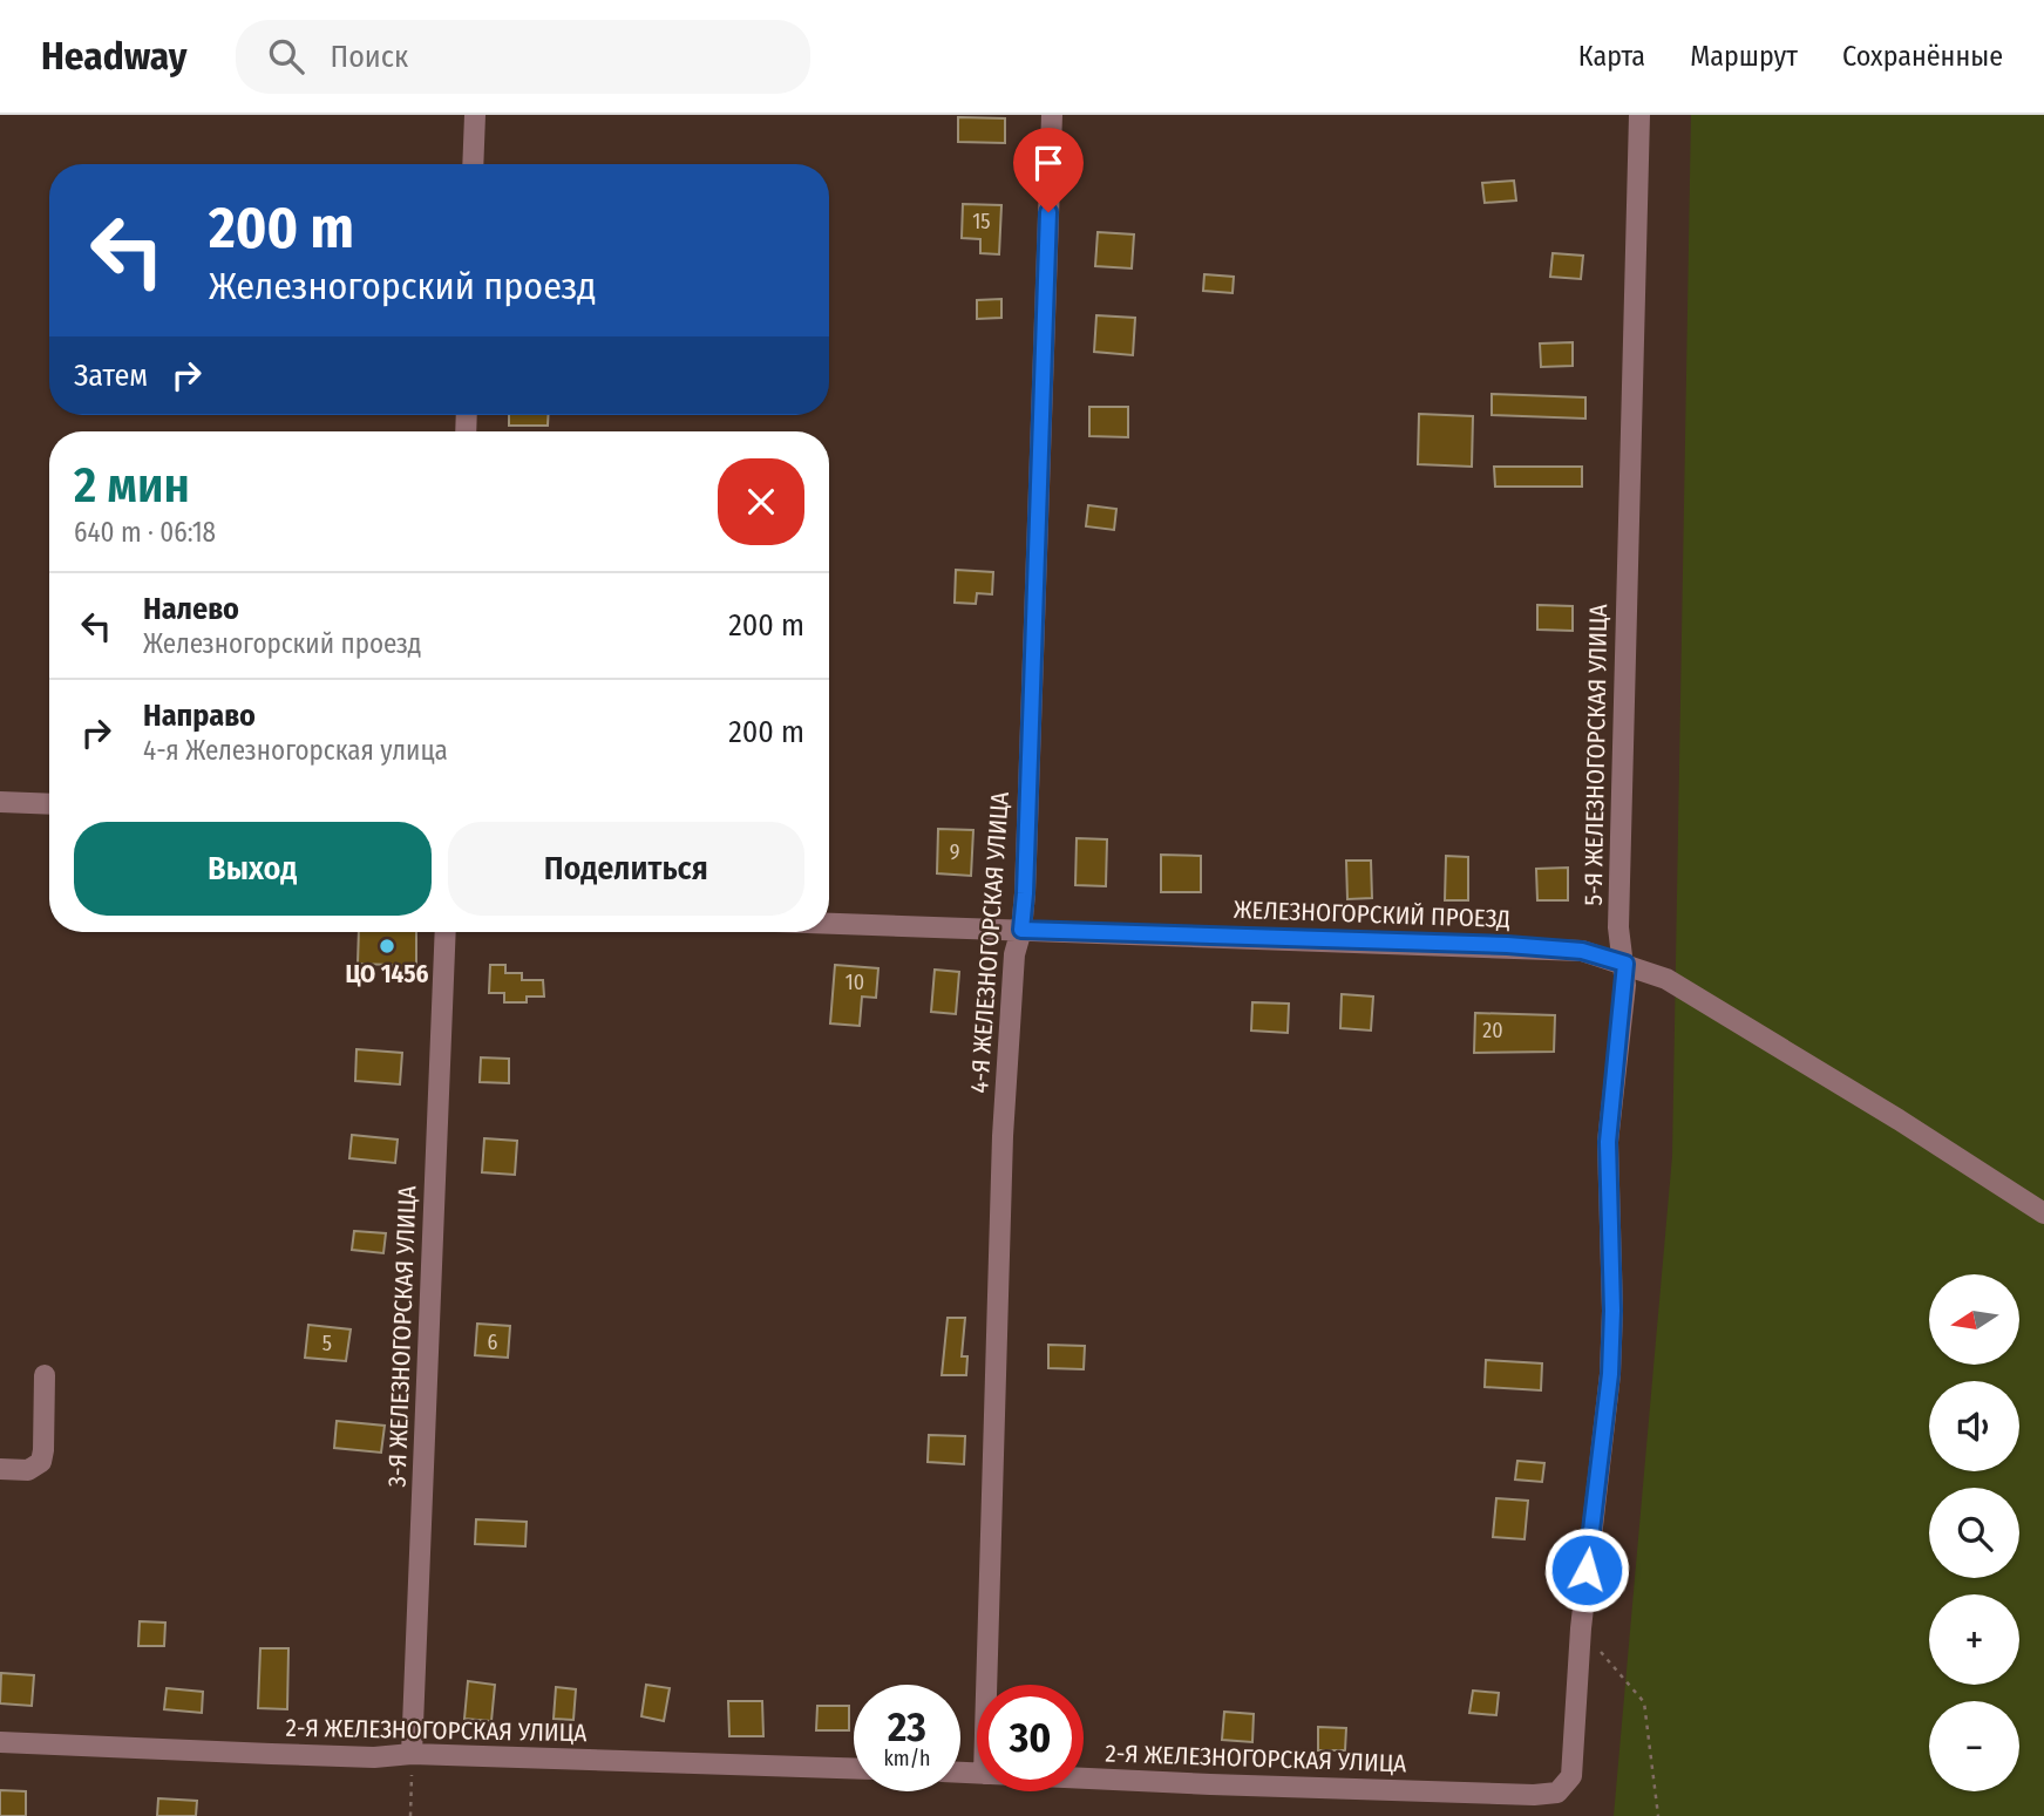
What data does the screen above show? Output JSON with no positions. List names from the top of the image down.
{
  "streets": {
    "street": [
      "5-Я ЖЕЛЕЗНОГОРСКАЯ УЛИЦА",
      "ЖЕЛЕЗНОГОРСКИЙ ПРОЕЗД",
      "4-Я ЖЕЛЕЗНОГОРСКАЯ УЛИЦА",
      "3-Я ЖЕЛЕЗНОГОРСКАЯ УЛИЦА",
      "2-Я ЖЕЛЕЗНОГОРСКАЯ УЛИЦА"
    ]
  },
  "crossings": [
    ["5-Я ЖЕЛЕЗНОГОРСКАЯ УЛИЦА", "ЖЕЛЕЗНОГОРСКИЙ ПРОЕЗД"],
    ["5-Я ЖЕЛЕЗНОГОРСКАЯ УЛИЦА", "2-Я ЖЕЛЕЗНОГОРСКАЯ УЛИЦА"],
    ["ЖЕЛЕЗНОГОРСКИЙ ПРОЕЗД", "4-Я ЖЕЛЕЗНОГОРСКАЯ УЛИЦА"],
    ["3-Я ЖЕЛЕЗНОГОРСКАЯ УЛИЦА", "2-Я ЖЕЛЕЗНОГОРСКАЯ УЛИЦА"]
  ],
  "places": ["ЦО 1456"],
  "house_numbers": [
    "15",
    "9",
    "10",
    "20",
    "6",
    "5"
  ],
  "north": "left",
  "page": {
    "header": "Headway",
    "search": "Поиск",
    "nav": ["Карта", "Маршрут", "Сохранённые"],
    "turn": ["200 m", "Железногорский проезд"],
    "then": "Затем",
    "heading": ["2 мин", "640 m · 06:18"],
    "list": [
      {
        "name": "Налево",
        "note": "Железногорский проезд",
        "value": "200 m"
      },
      {
        "name": "Направо",
        "note": "4-я Железногорская улица",
        "value": "200 m"
      }
    ],
    "buttons": ["Выход", "Поделиться"],
    "map_buttons": ["+", "−"],
    "speed": "23 km/h",
    "limit": "30"
  }
}
